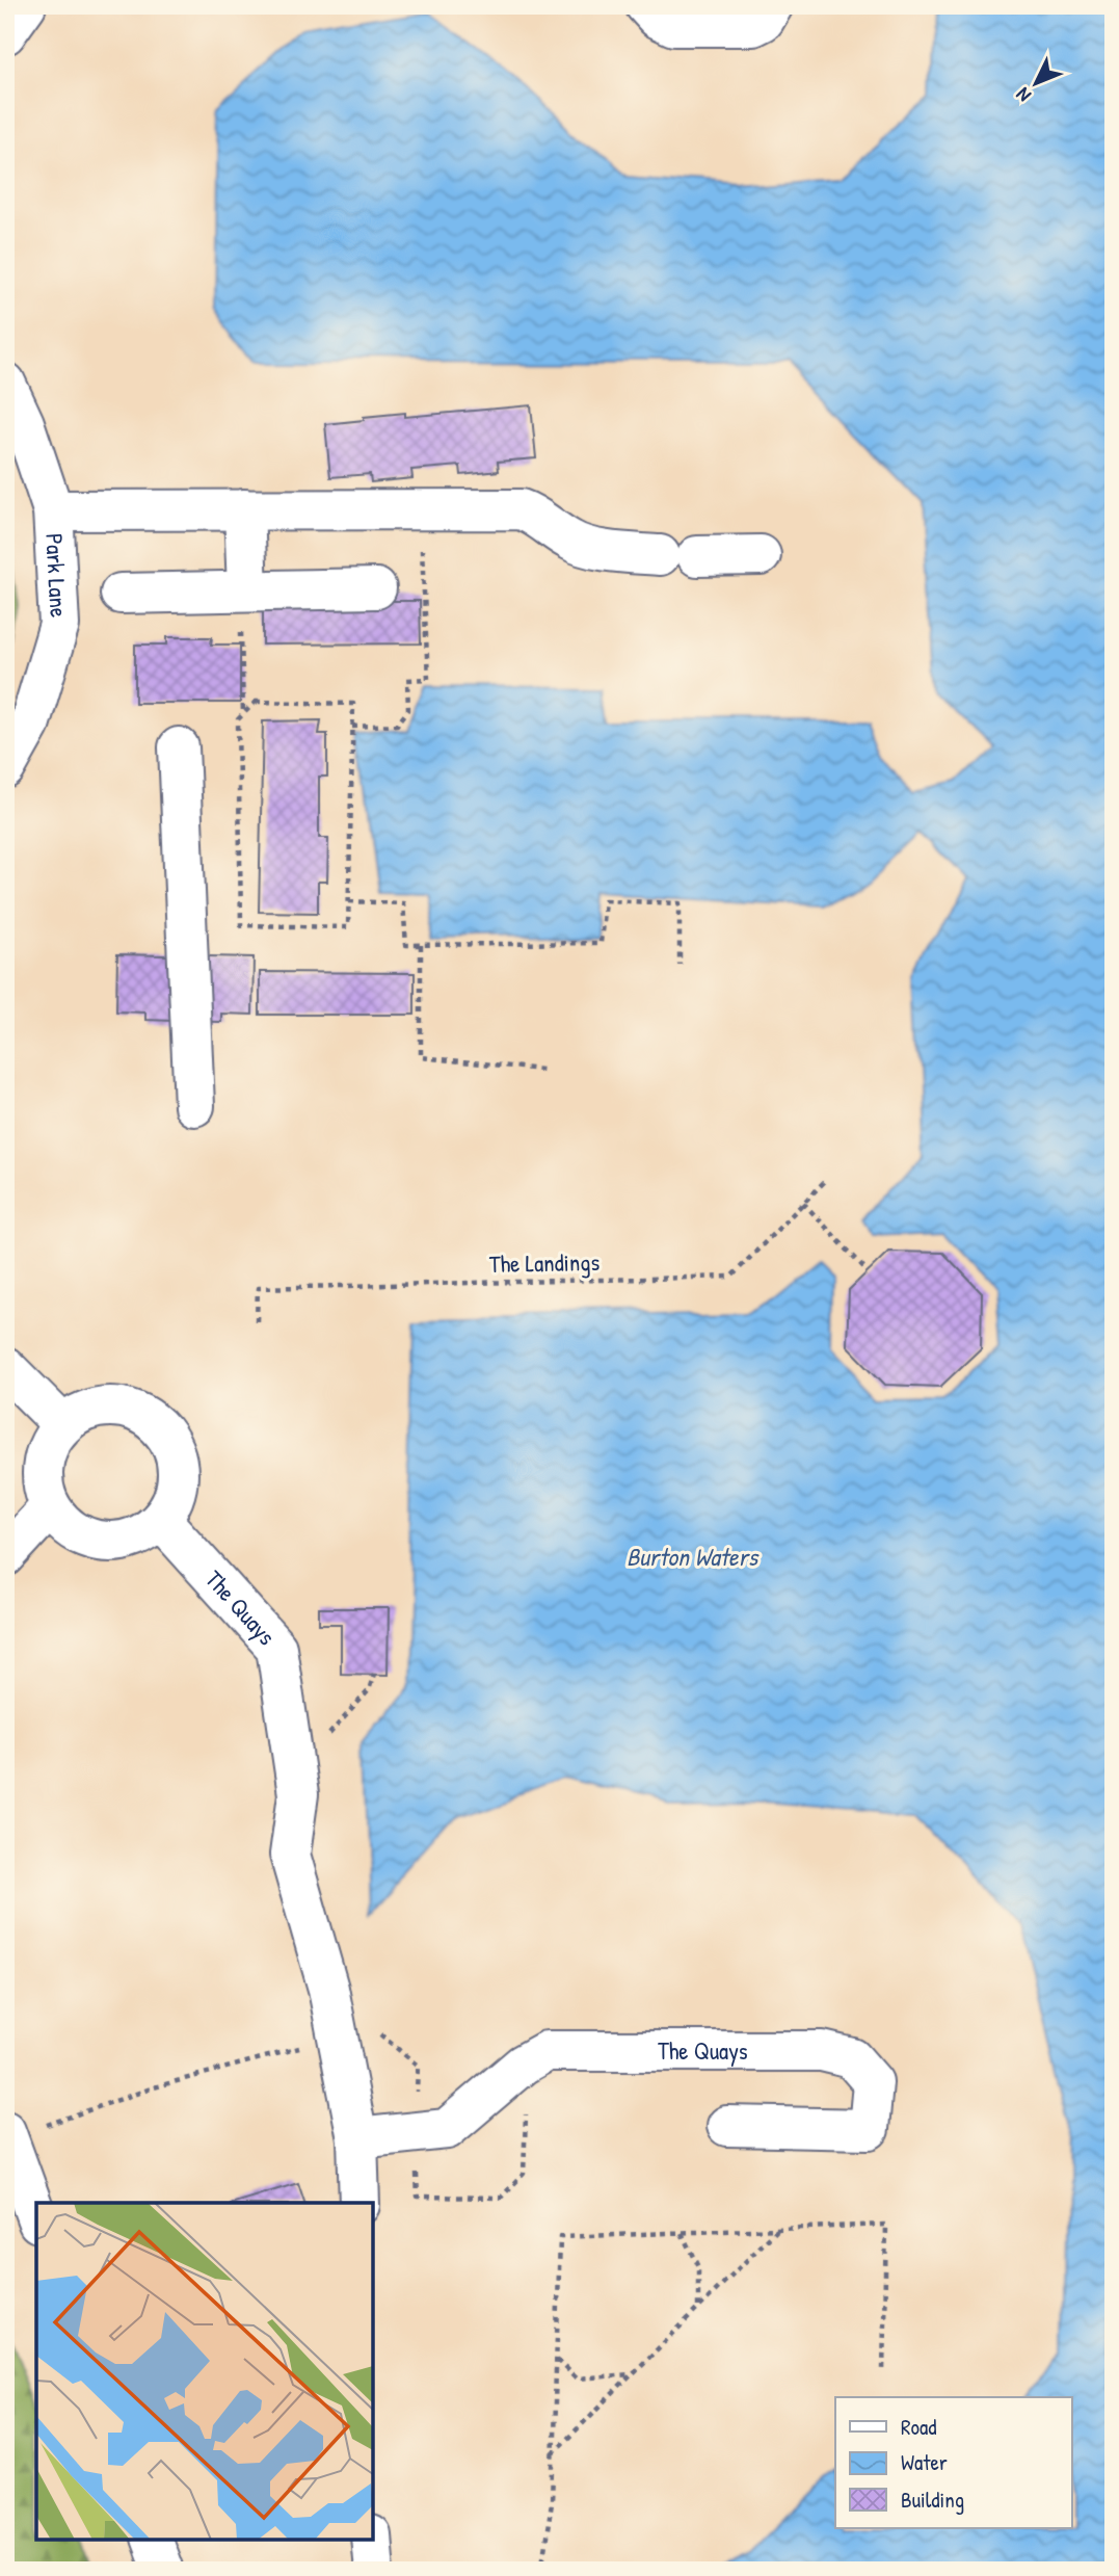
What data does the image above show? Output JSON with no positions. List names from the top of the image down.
{
  "streets": {
    "street": ["Park Lane", "The Quays"],
    "path": ["The Landings"]
  },
  "water": ["Burton Waters"],
  "legend": ["Road", "Water", "Building"],
  "north": "bottom left"
}
